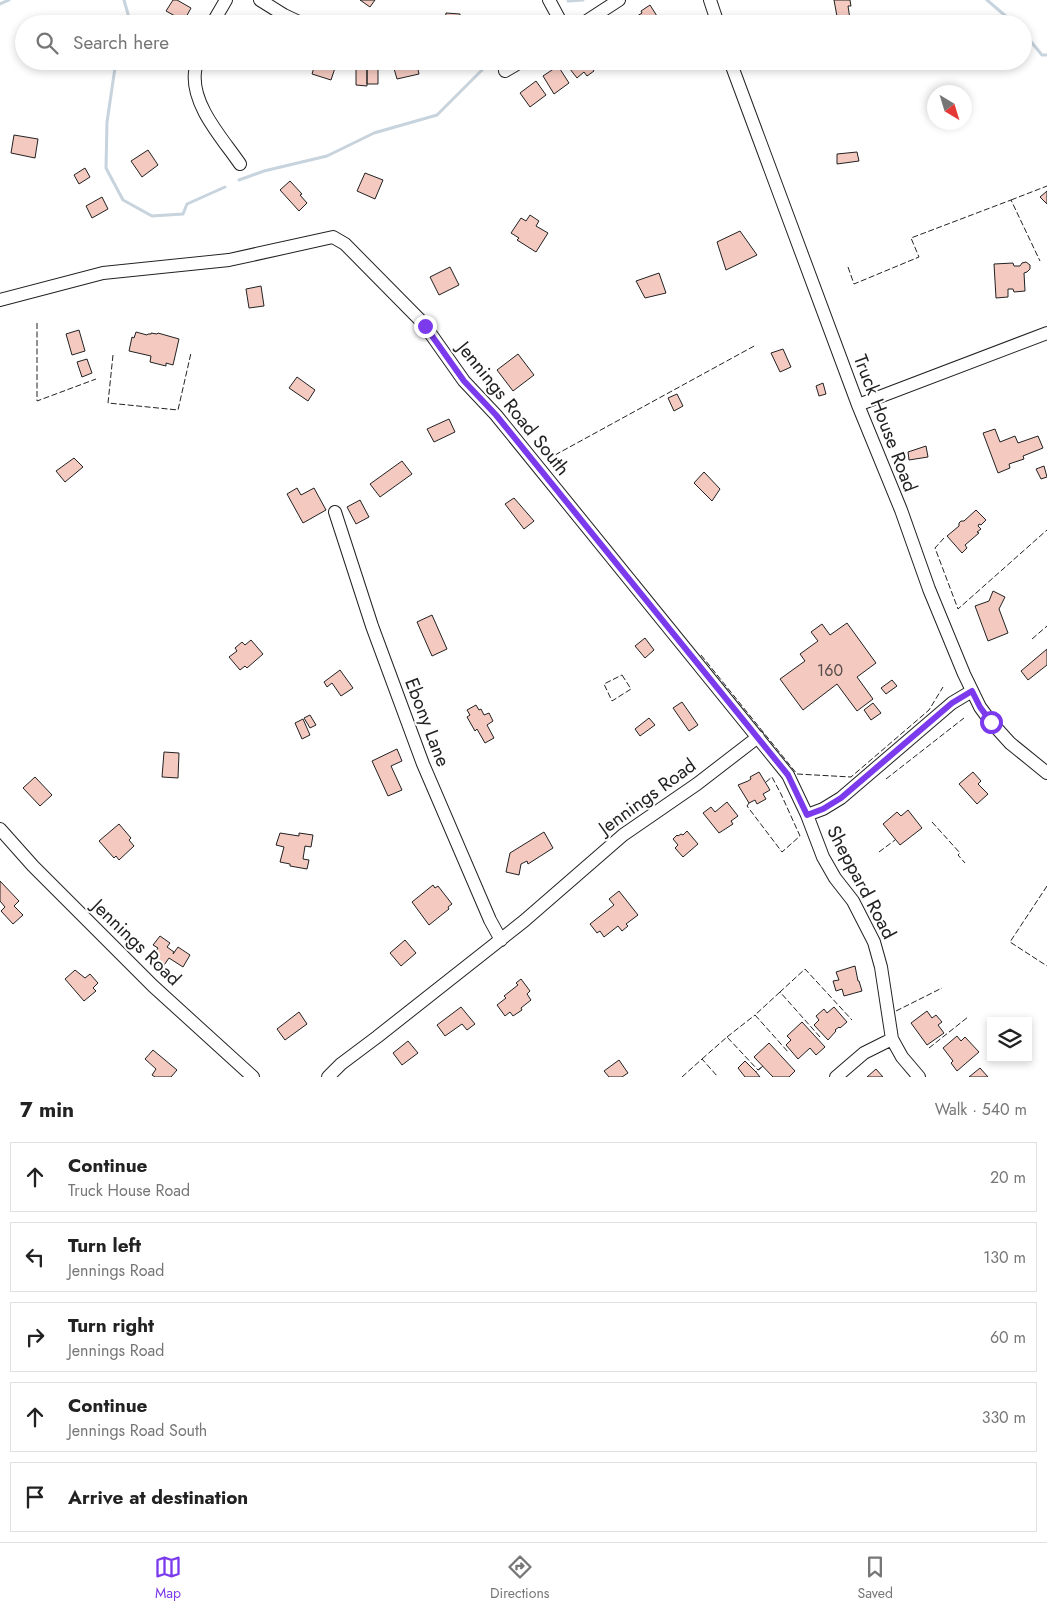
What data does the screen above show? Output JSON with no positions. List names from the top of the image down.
{
  "streets": {
    "street": [
      "Jennings Road South",
      "Truck House Road",
      "Ebony Lane",
      "Jennings Road",
      "Sheppard Road"
    ]
  },
  "crossings": [
    ["Jennings Road South", "Jennings Road"],
    ["Ebony Lane", "Jennings Road"]
  ],
  "house_numbers": ["160"],
  "north": "bottom right",
  "page": {
    "search": "Search here",
    "heading": ["7 min", "Walk · 540 m"],
    "list": [
      ["Continue", "Truck House Road", "20 m"],
      ["Turn left", "Jennings Road", "130 m"],
      ["Turn right", "Jennings Road", "60 m"],
      ["Continue", "Jennings Road South", "330 m"],
      "Arrive at destination"
    ],
    "nav": ["Map", "Directions", "Saved"]
  }
}
